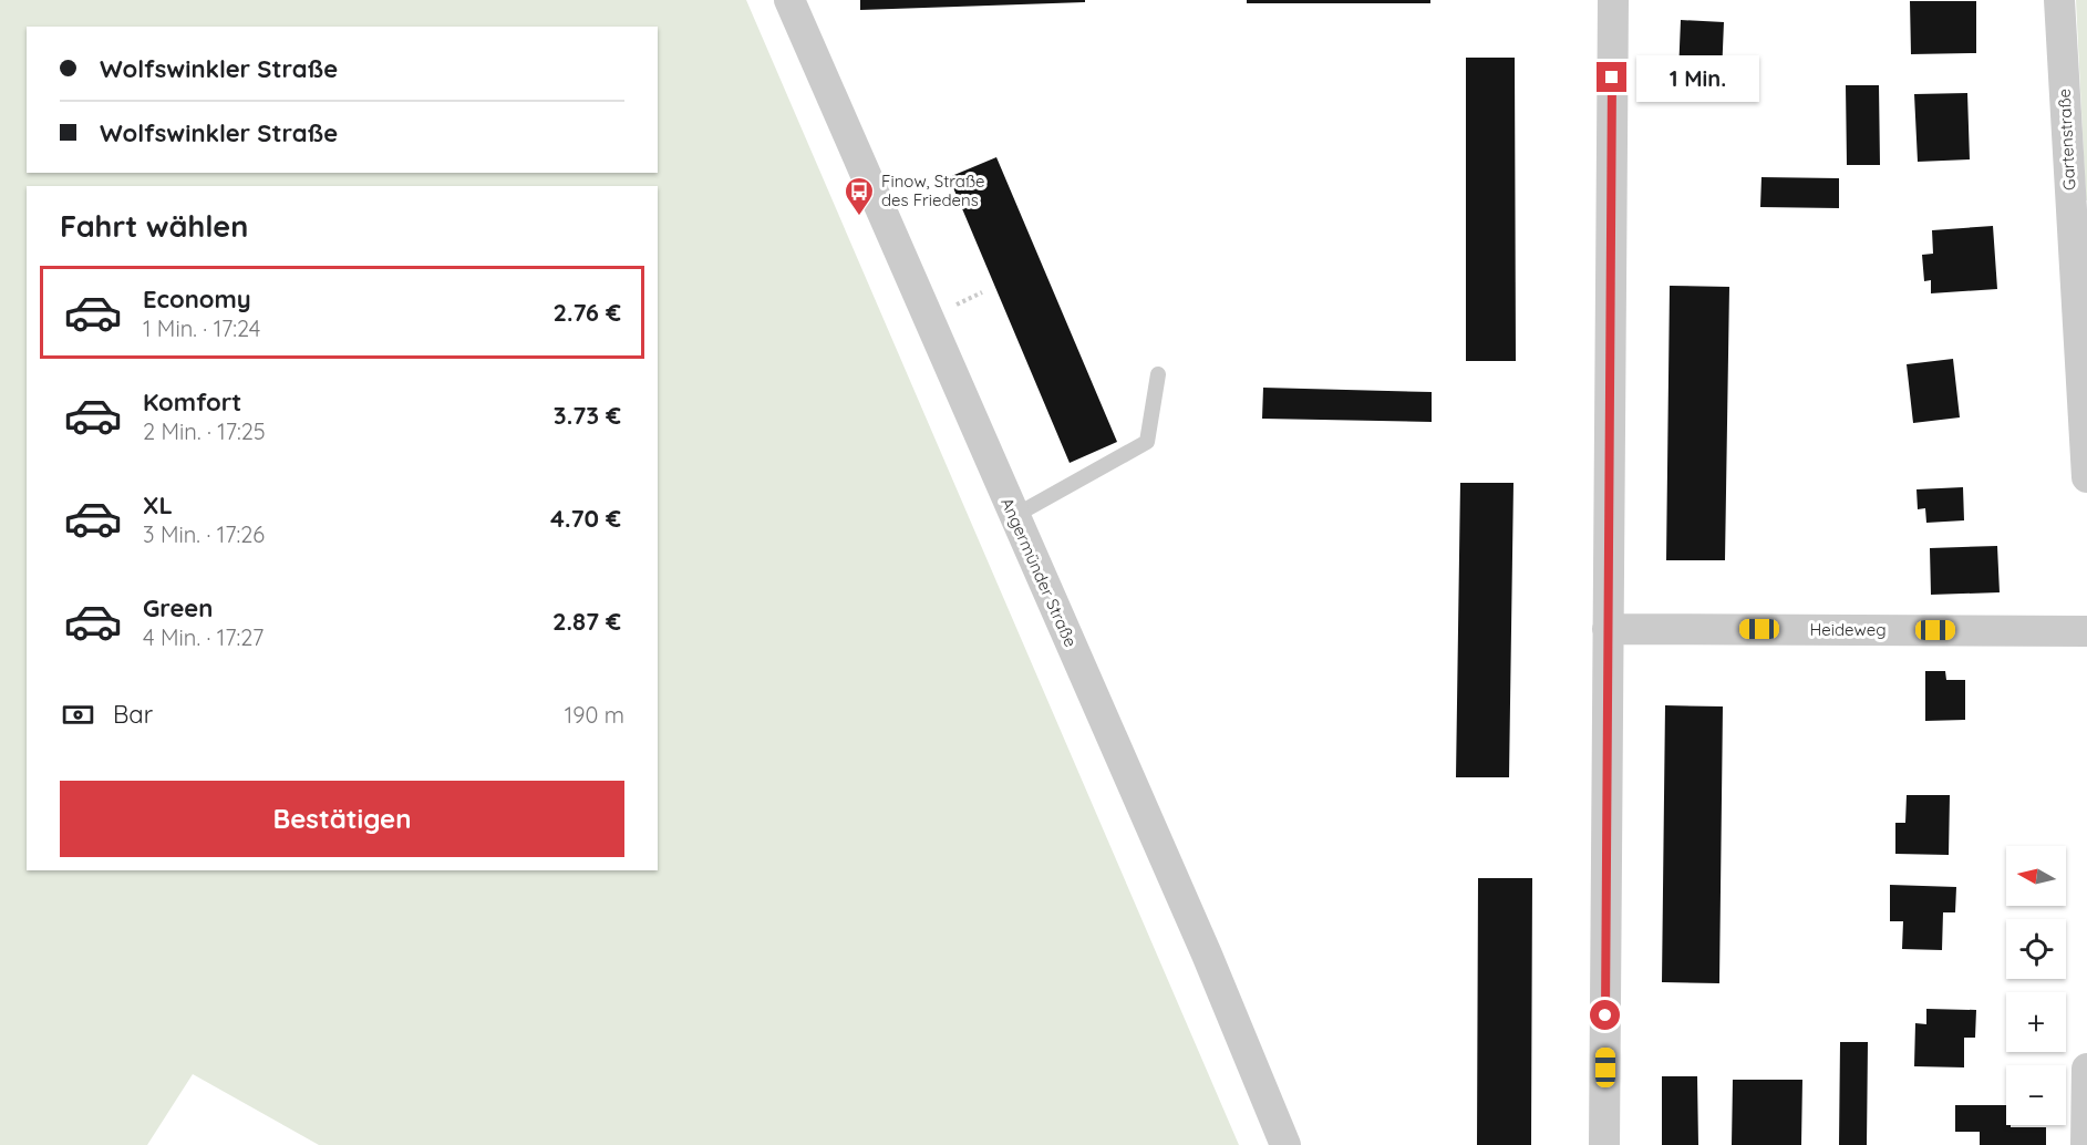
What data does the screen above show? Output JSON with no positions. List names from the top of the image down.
{
  "streets": {
    "street": ["Gartenstraße", "Angermünder Straße", "Heideweg"]
  },
  "places": {
    "bus stop": ["Finow, Straße des Friedens"]
  },
  "north": "left",
  "page": {
    "banner": ["Wolfswinkler Straße", "Wolfswinkler Straße"],
    "bubble": "1 Min.",
    "heading": "Fahrt wählen",
    "list": [
      {
        "name": "Economy",
        "note": "1 Min. · 17:24",
        "value": "2.76 €"
      },
      {
        "name": "Komfort",
        "note": "2 Min. · 17:25",
        "value": "3.73 €"
      },
      {
        "name": "XL",
        "note": "3 Min. · 17:26",
        "value": "4.70 €"
      },
      {
        "name": "Green",
        "note": "4 Min. · 17:27",
        "value": "2.87 €"
      }
    ],
    "pay": ["Bar", "190 m"],
    "buttons": "Bestätigen",
    "map_buttons": ["+", "−"]
  }
}
